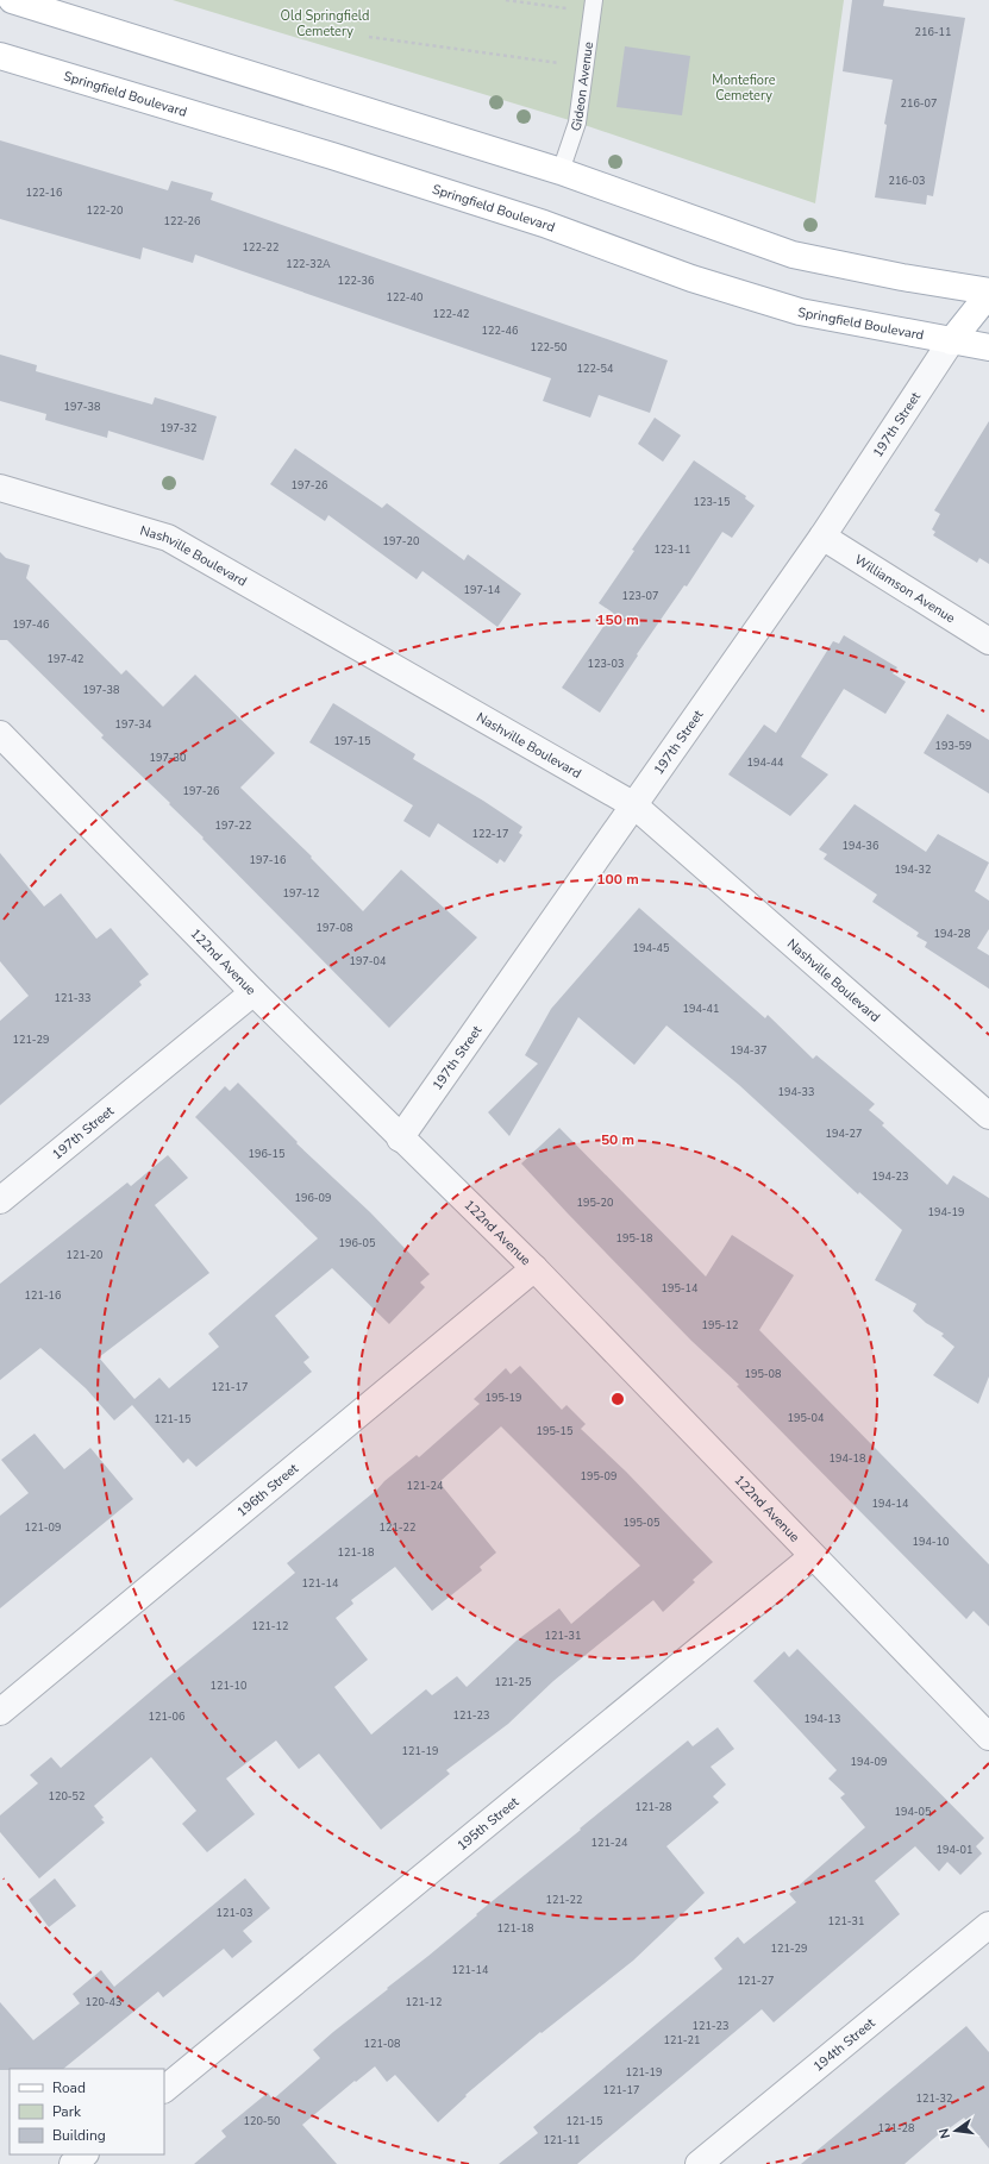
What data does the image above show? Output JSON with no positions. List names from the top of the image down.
{
  "streets": {
    "main road": ["Springfield Boulevard"],
    "street": [
      "197th Street",
      "Nashville Boulevard",
      "Williamson Avenue",
      "122nd Avenue",
      "196th Street",
      "195th Street",
      "194th Street"
    ],
    "lane": ["Gideon Avenue"]
  },
  "crossings": [
    ["Springfield Boulevard", "197th Street"],
    ["197th Street", "Nashville Boulevard"],
    ["197th Street", "Williamson Avenue"],
    ["197th Street", "122nd Avenue"],
    ["122nd Avenue", "196th Street"],
    ["122nd Avenue", "195th Street"]
  ],
  "parks": ["Old Springfield Cemetery", "Montefiore Cemetery"],
  "house_numbers": [
    "216-11",
    "216-07",
    "216-03",
    "122-16",
    "122-20",
    "122-26",
    "122-22",
    "122-32A",
    "122-36",
    "122-40",
    "122-42",
    "122-46",
    "122-50",
    "122-54",
    "197-38",
    "197-32",
    "197-26",
    "123-15",
    "197-20",
    "123-11",
    "197-14",
    "123-07",
    "197-46",
    "197-42",
    "123-03",
    "197-38",
    "197-34",
    "197-15",
    "193-59",
    "197-30",
    "194-44",
    "197-26",
    "197-22",
    "122-17",
    "194-36",
    "197-16",
    "194-32",
    "197-12",
    "197-08",
    "194-28",
    "194-45",
    "197-04",
    "121-33",
    "194-41",
    "121-29",
    "194-37",
    "194-33",
    "194-27",
    "196-15",
    "194-23",
    "196-09",
    "195-20",
    "194-19",
    "195-18",
    "196-05",
    "121-20",
    "195-14",
    "121-16",
    "195-12",
    "195-08",
    "121-17",
    "195-19",
    "195-04",
    "121-15",
    "195-15",
    "194-18",
    "195-09",
    "121-24",
    "194-14",
    "195-05",
    "121-09",
    "121-22",
    "194-10",
    "121-18",
    "121-14",
    "121-12",
    "121-31",
    "121-25",
    "121-10",
    "121-23",
    "121-06",
    "194-13",
    "121-19",
    "194-09",
    "120-52",
    "121-28",
    "194-05",
    "121-24",
    "194-01",
    "121-22",
    "121-03",
    "121-31",
    "121-18",
    "121-29",
    "121-14",
    "121-27",
    "120-43",
    "121-12",
    "121-23",
    "121-21",
    "121-08",
    "121-19",
    "121-17",
    "121-32",
    "120-50",
    "121-15",
    "121-28",
    "121-11"
  ],
  "legend": ["Road", "Park", "Building"],
  "north": "left",
  "rings": ["150 m", "100 m", "50 m"]
}
